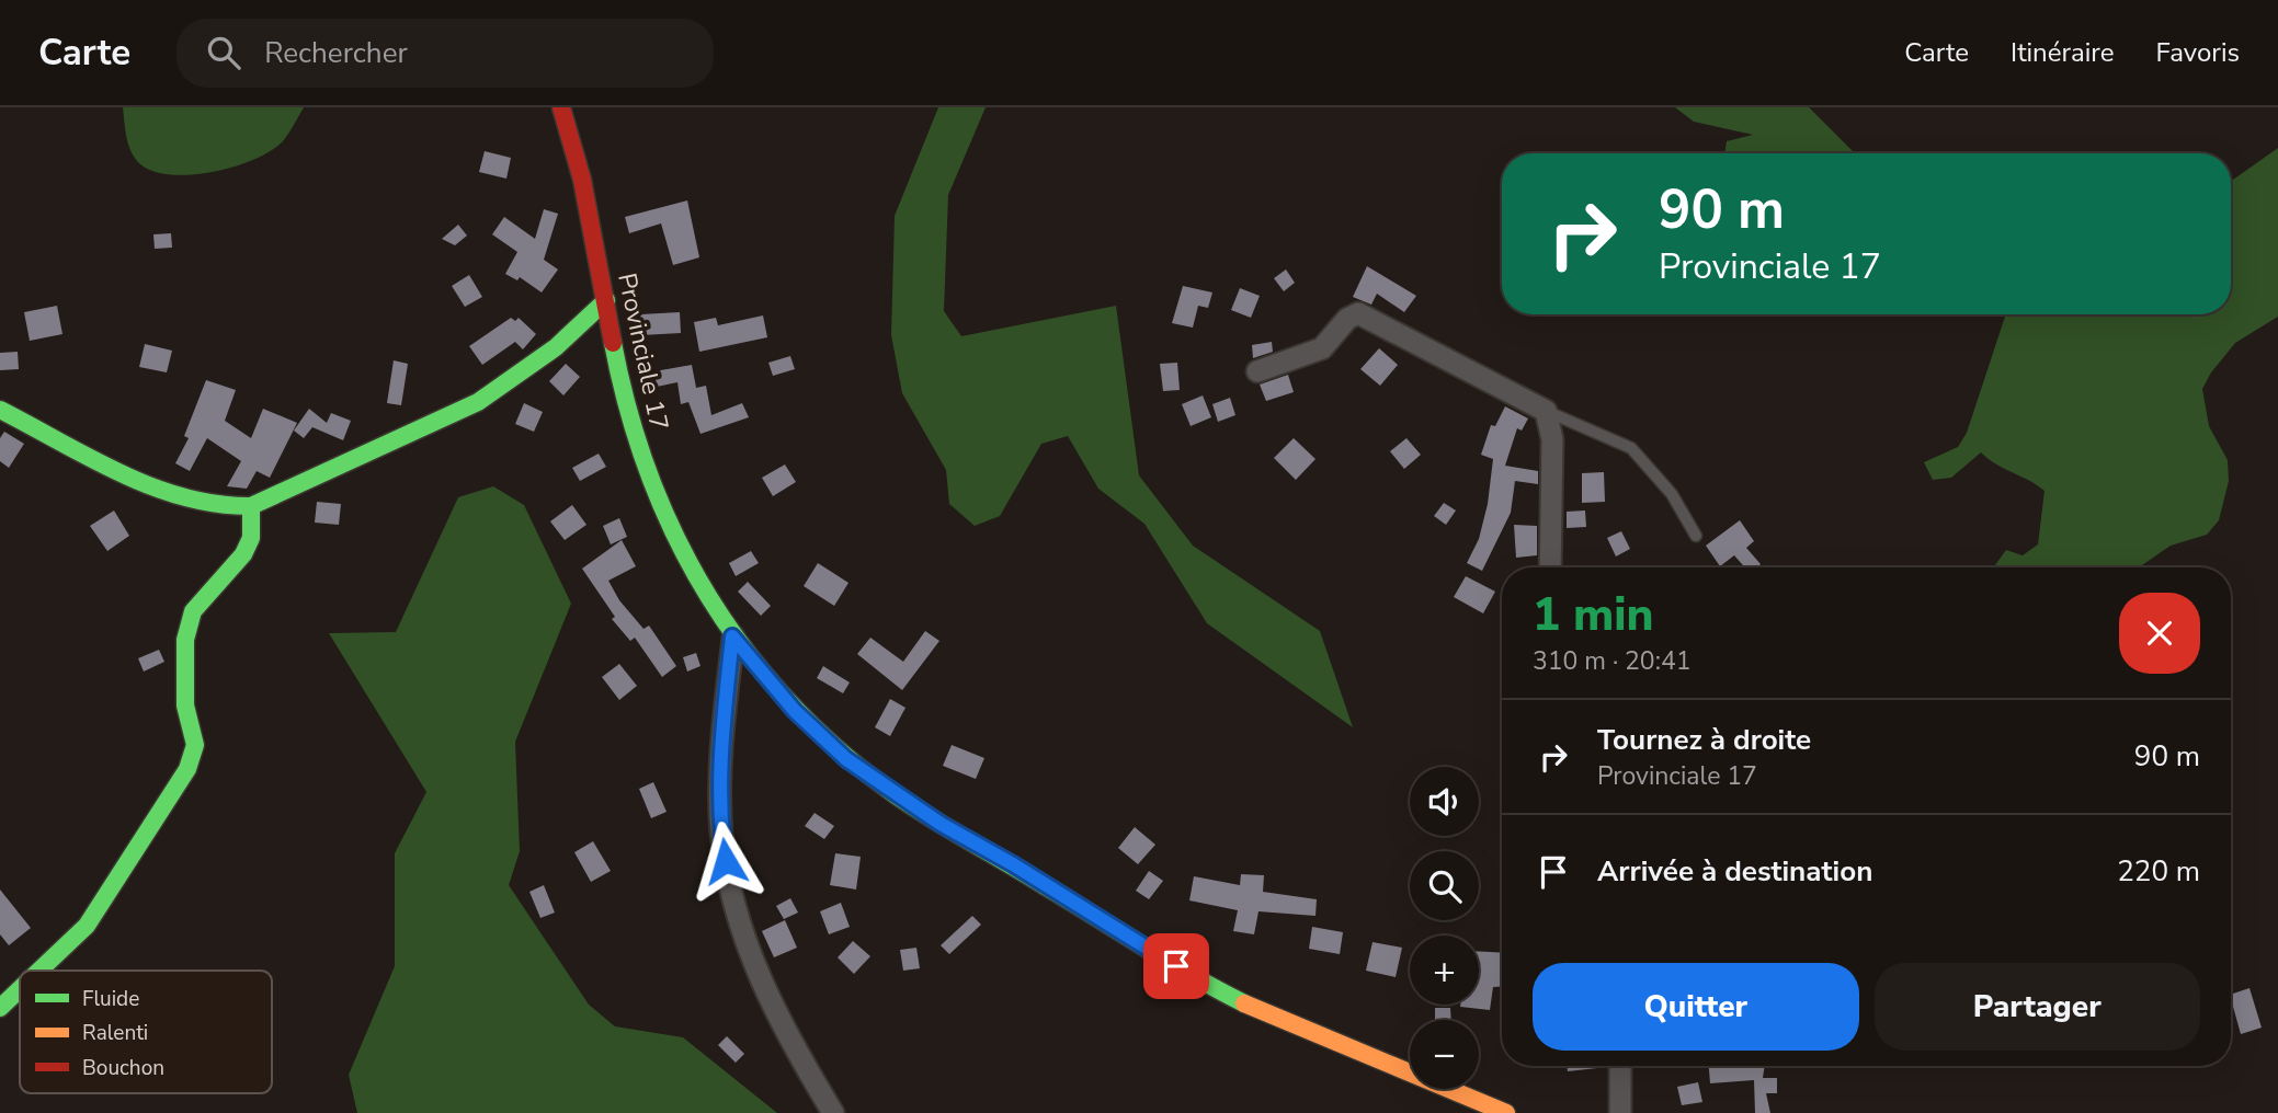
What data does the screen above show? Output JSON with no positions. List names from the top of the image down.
{
  "streets": {
    "main road": ["Provinciale 17"]
  },
  "legend": ["Fluide", "Ralenti", "Bouchon"],
  "page": {
    "header": "Carte",
    "search": "Rechercher",
    "nav": ["Carte", "Itinéraire", "Favoris"],
    "turn": ["90 m", "Provinciale 17"],
    "heading": ["1 min", "310 m · 20:41"],
    "list": [
      {
        "name": "Tournez à droite",
        "note": "Provinciale 17",
        "value": "90 m"
      },
      {
        "name": "Arrivée à destination",
        "value": "220 m"
      }
    ],
    "map_buttons": ["+", "−"],
    "buttons": ["Quitter", "Partager"]
  }
}
